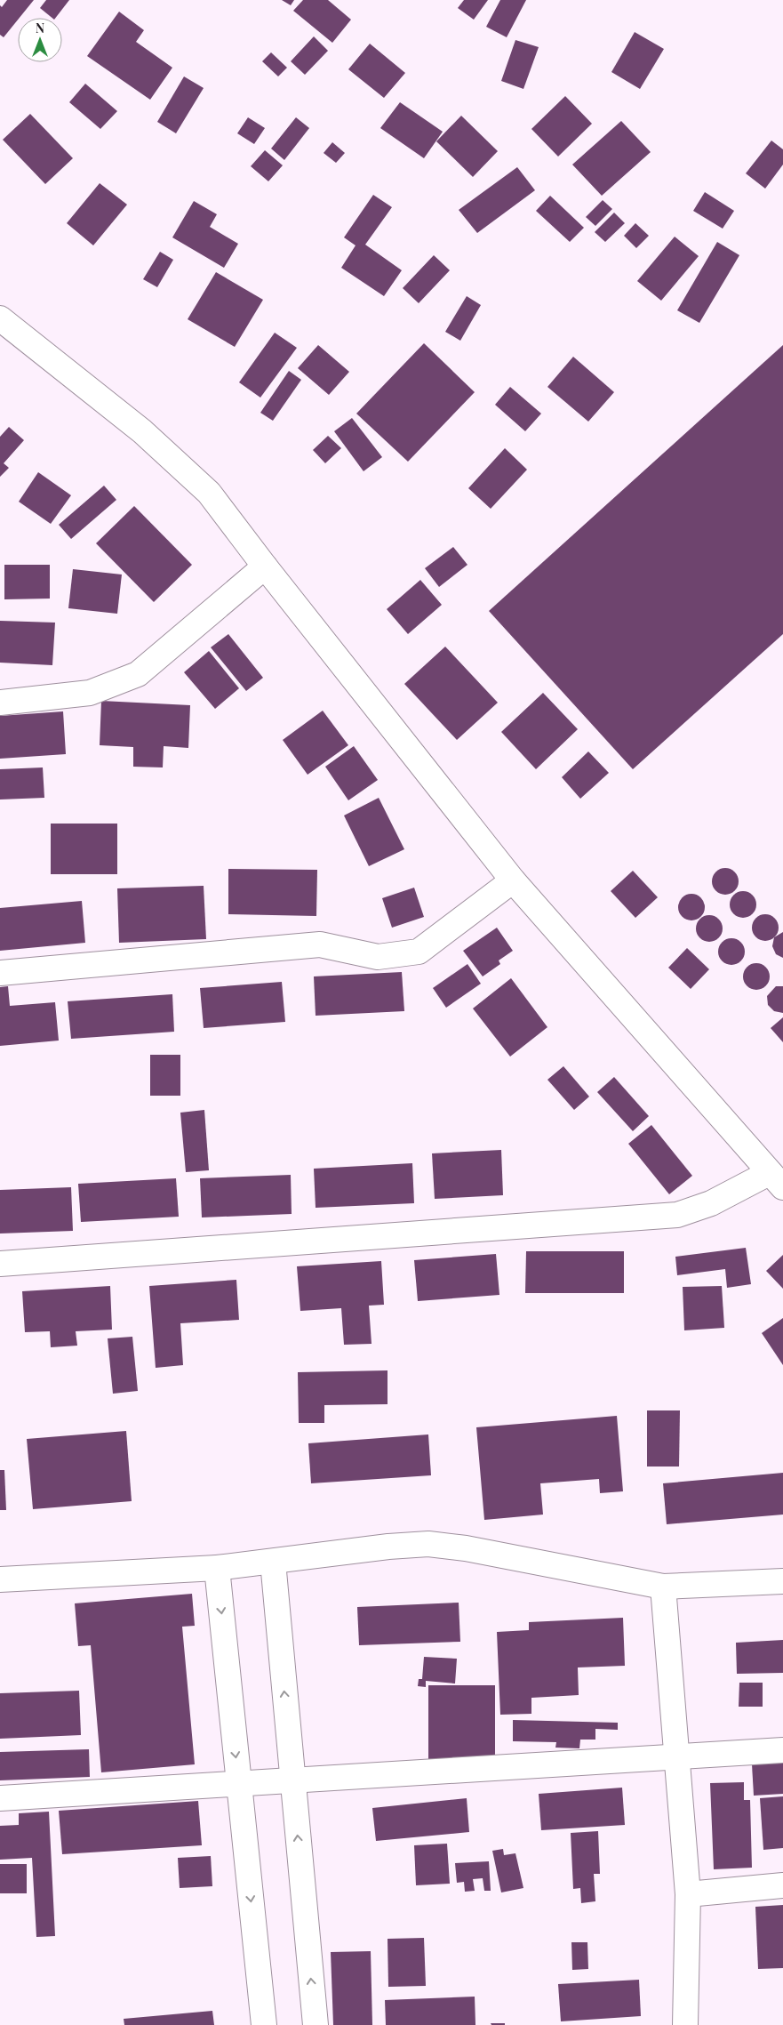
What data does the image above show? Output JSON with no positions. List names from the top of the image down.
{
  "north": "top"
}
